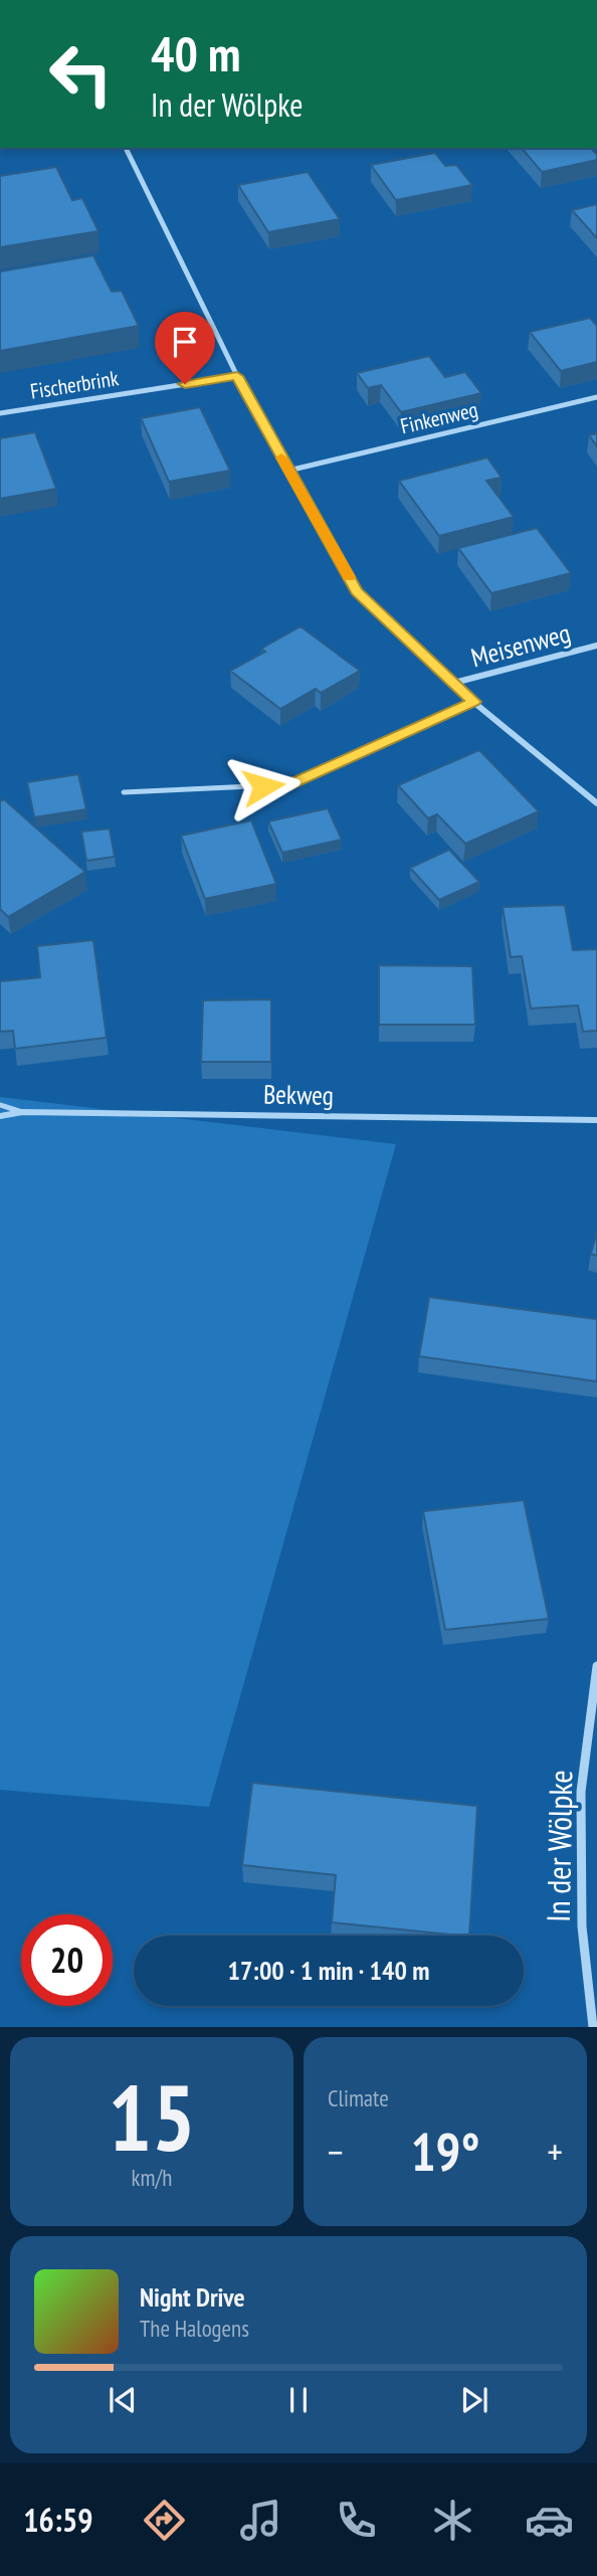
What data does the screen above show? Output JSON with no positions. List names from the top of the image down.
{
  "streets": {
    "street": [
      "Fischerbrink",
      "Finkenweg",
      "Meisenweg",
      "Bekweg",
      "In der Wölpke"
    ]
  },
  "page": {
    "turn": ["40 m", "In der Wölpke"],
    "limit": "20",
    "trip": "17:00 · 1 min · 140 m",
    "tile": [
      ["15", "km/h"],
      "Climate"
    ],
    "heat": ["−", "19°", "+"],
    "song": ["Night Drive", "The Halogens"],
    "tabs": "16:59"
  }
}
